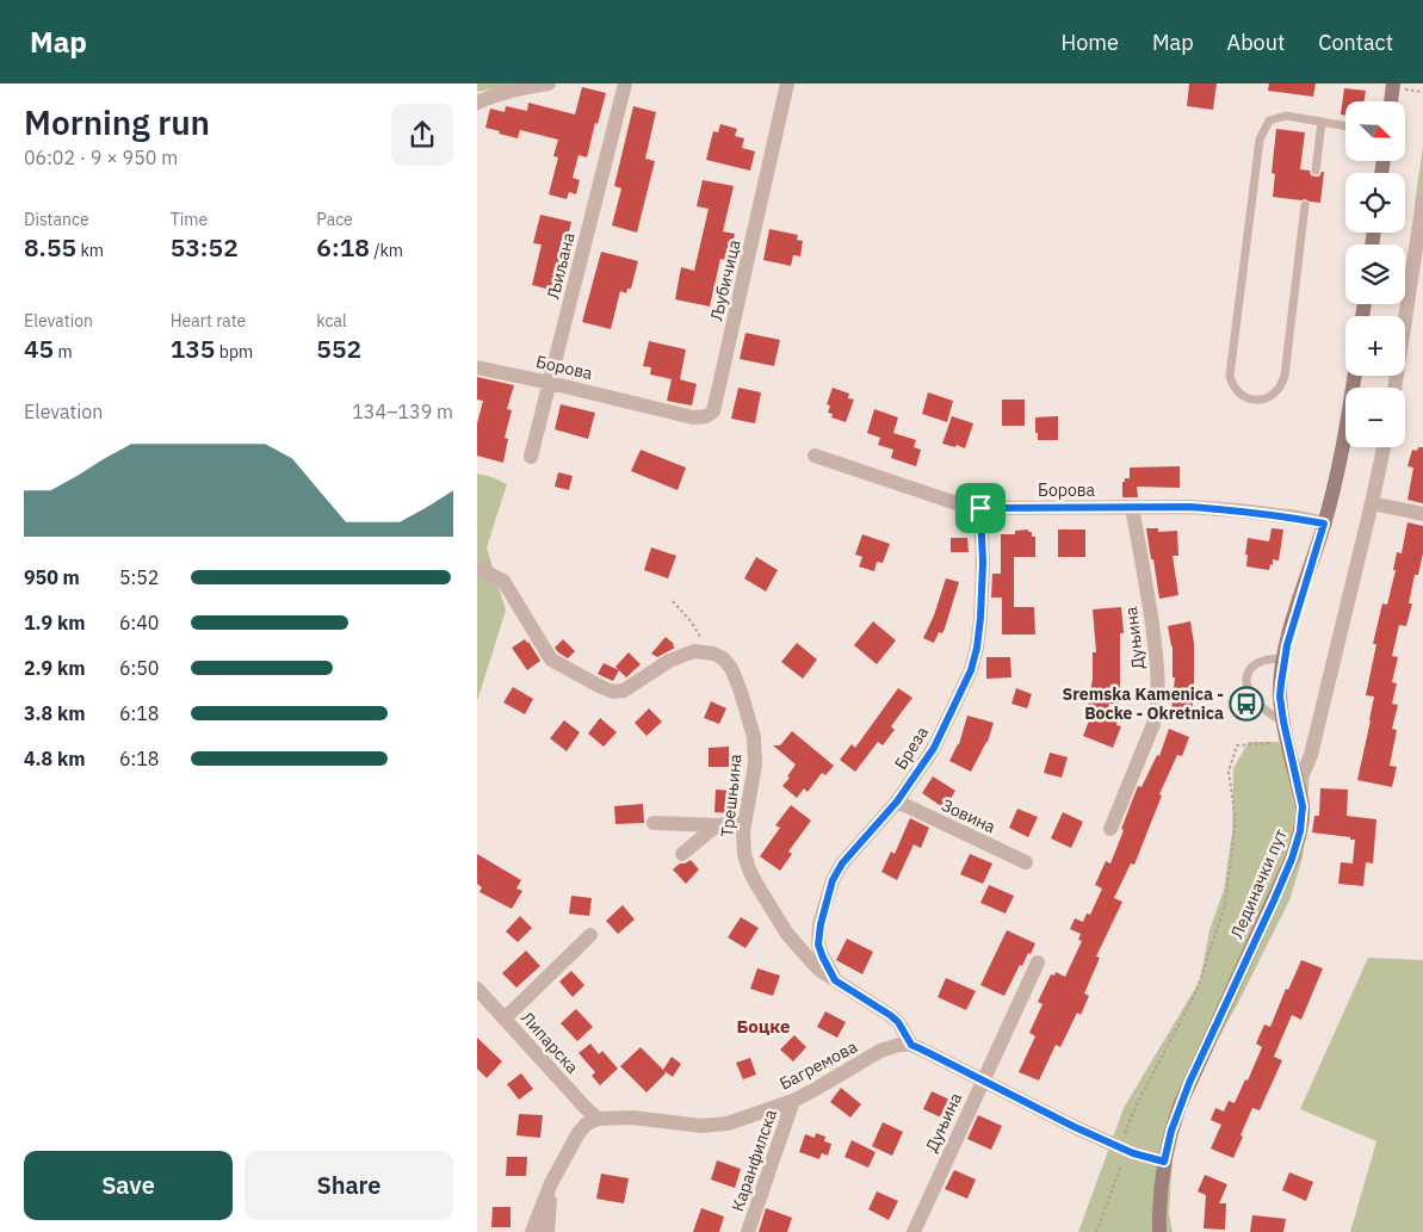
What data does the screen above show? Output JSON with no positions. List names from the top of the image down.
{
  "streets": {
    "main road": ["Лединачки пут"],
    "street": [
      "Љиљана",
      "Љубичица",
      "Борова",
      "Дуњина",
      "Бреза",
      "Трешњина",
      "Зовина",
      "Липарска",
      "Багремова",
      "Каранфилска"
    ]
  },
  "crossings": [
    ["Љиљана", "Борова"],
    ["Љубичица", "Борова"],
    ["Борова", "Дуњина"],
    ["Борова", "Бреза"],
    ["Борова", "Лединачки пут"],
    ["Бреза", "Трешњина"],
    ["Бреза", "Зовина"],
    ["Трешњина", "Багремова"],
    ["Липарска", "Багремова"],
    ["Багремова", "Каранфилска"]
  ],
  "districts": ["Боцке"],
  "places": {
    "bus stop": ["Sremska Kamenica - Bocke - Okretnica"]
  },
  "north": "bottom right",
  "page": {
    "header": "Map",
    "nav": [
      "Home",
      "Map",
      "About",
      "Contact"
    ],
    "heading": ["Morning run", "06:02 · 9 × 950 m"],
    "map_buttons": ["+", "−"],
    "stats": [
      ["Distance", "8.55 km"],
      ["Time", "53:52"],
      ["Pace", "6:18 /km"],
      ["Elevation", "45 m"],
      ["Heart rate", "135 bpm"],
      ["kcal", "552"]
    ],
    "chart": ["Elevation", "134–139 m"],
    "list": [
      {
        "name": "950 m",
        "note": "5:52"
      },
      {
        "name": "1.9 km",
        "note": "6:40"
      },
      {
        "name": "2.9 km",
        "note": "6:50"
      },
      {
        "name": "3.8 km",
        "note": "6:18"
      },
      {
        "name": "4.8 km",
        "note": "6:18"
      }
    ],
    "buttons": ["Save", "Share"]
  }
}
